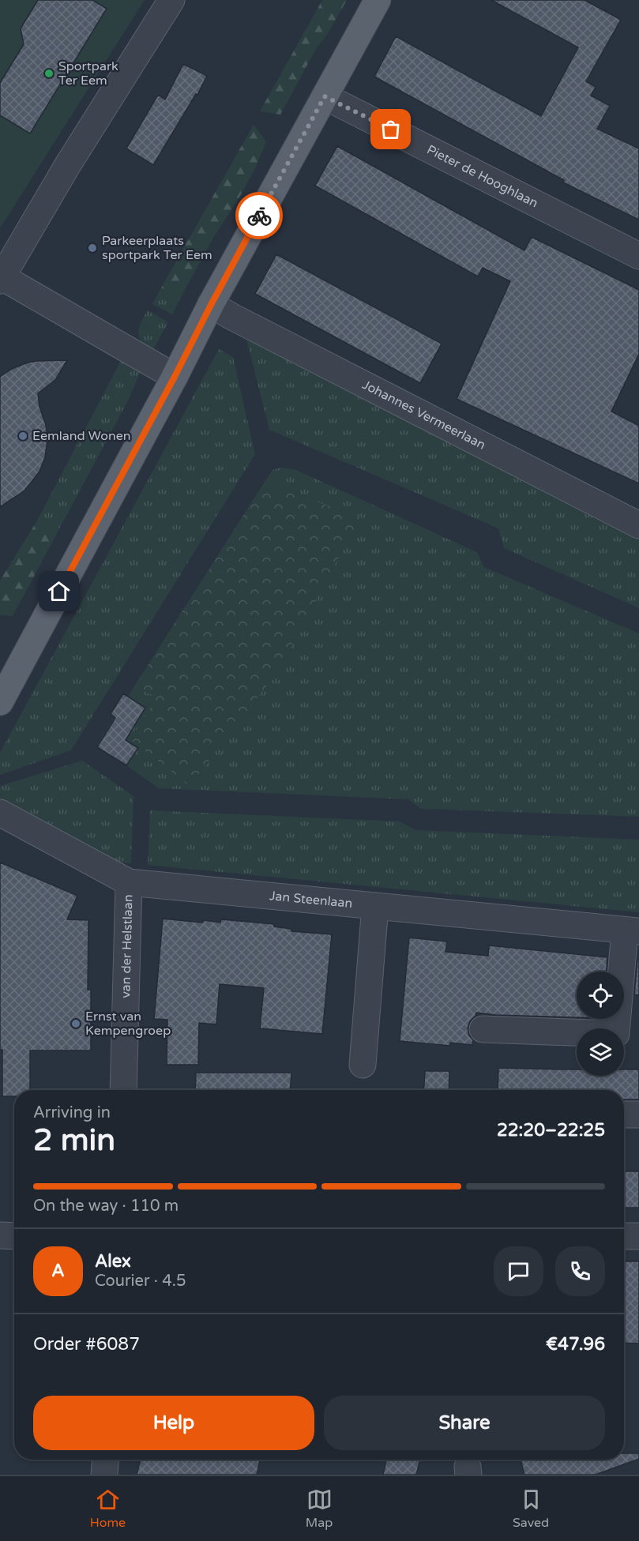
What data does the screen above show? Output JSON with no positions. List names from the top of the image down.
{
  "streets": {
    "street": [
      "Pieter de Hooghlaan",
      "Johannes Vermeerlaan",
      "Jan Steenlaan",
      "van der Helstlaan"
    ]
  },
  "crossings": [
    ["Jan Steenlaan", "van der Helstlaan"]
  ],
  "places": [
    "Sportpark Ter Eem",
    "Parkeerplaats sportpark Ter Eem",
    "Eemland Wonen",
    "Ernst van Kempengroep"
  ],
  "page": {
    "heading": ["2 min", "Arriving in", "22:20–22:25"],
    "panel": [
      "Alex",
      "Courier · 4.5",
      "Order #6087",
      "€47.96"
    ],
    "bar": "On the way · 110 m",
    "round": "A",
    "buttons": ["Help", "Share"],
    "tabs": ["Home", "Map", "Saved"]
  }
}
